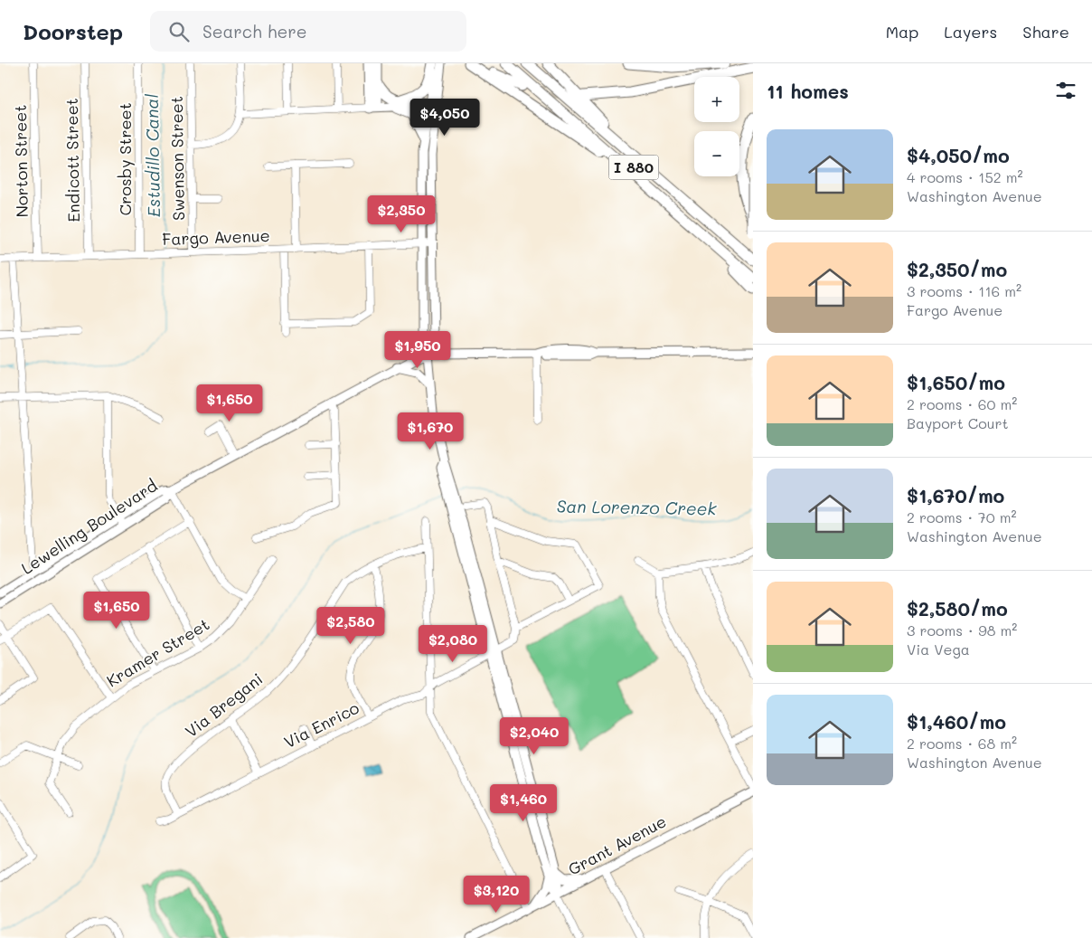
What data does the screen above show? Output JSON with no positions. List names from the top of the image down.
{
  "streets": {
    "highway": ["I 880"],
    "main road": ["Lewelling Boulevard", "Grant Avenue"],
    "street": [
      "Swenson Street",
      "Crosby Street",
      "Endicott Street",
      "Norton Street",
      "Fargo Avenue",
      "Kramer Street",
      "Via Bregani",
      "Via Enrico"
    ]
  },
  "crossings": [
    ["Swenson Street", "Fargo Avenue"],
    ["Crosby Street", "Fargo Avenue"],
    ["Endicott Street", "Fargo Avenue"],
    ["Norton Street", "Fargo Avenue"],
    ["Via Bregani", "Via Enrico"]
  ],
  "water": ["Estudillo Canal", "San Lorenzo Creek"],
  "page": {
    "header": "Doorstep",
    "search": "Search here",
    "nav": ["Map", "Layers", "Share"],
    "heading": "11 homes",
    "map_buttons": ["+", "−"],
    "price": [
      "$4,050",
      "$2,350",
      "$1,950",
      "$1,650",
      "$1,670",
      "$1,650",
      "$2,580",
      "$2,080",
      "$2,040",
      "$1,460",
      "$3,120"
    ],
    "list": [
      {
        "name": "$4,050/mo",
        "note": "4 rooms · 152 m² · Washington Avenue"
      },
      {
        "name": "$2,350/mo",
        "note": "3 rooms · 116 m² · Fargo Avenue"
      },
      {
        "name": "$1,650/mo",
        "note": "2 rooms · 60 m² · Bayport Court"
      },
      {
        "name": "$1,670/mo",
        "note": "2 rooms · 70 m² · Washington Avenue"
      },
      {
        "name": "$2,580/mo",
        "note": "3 rooms · 98 m² · Via Vega"
      },
      {
        "name": "$1,460/mo",
        "note": "2 rooms · 68 m² · Washington Avenue"
      }
    ]
  }
}
